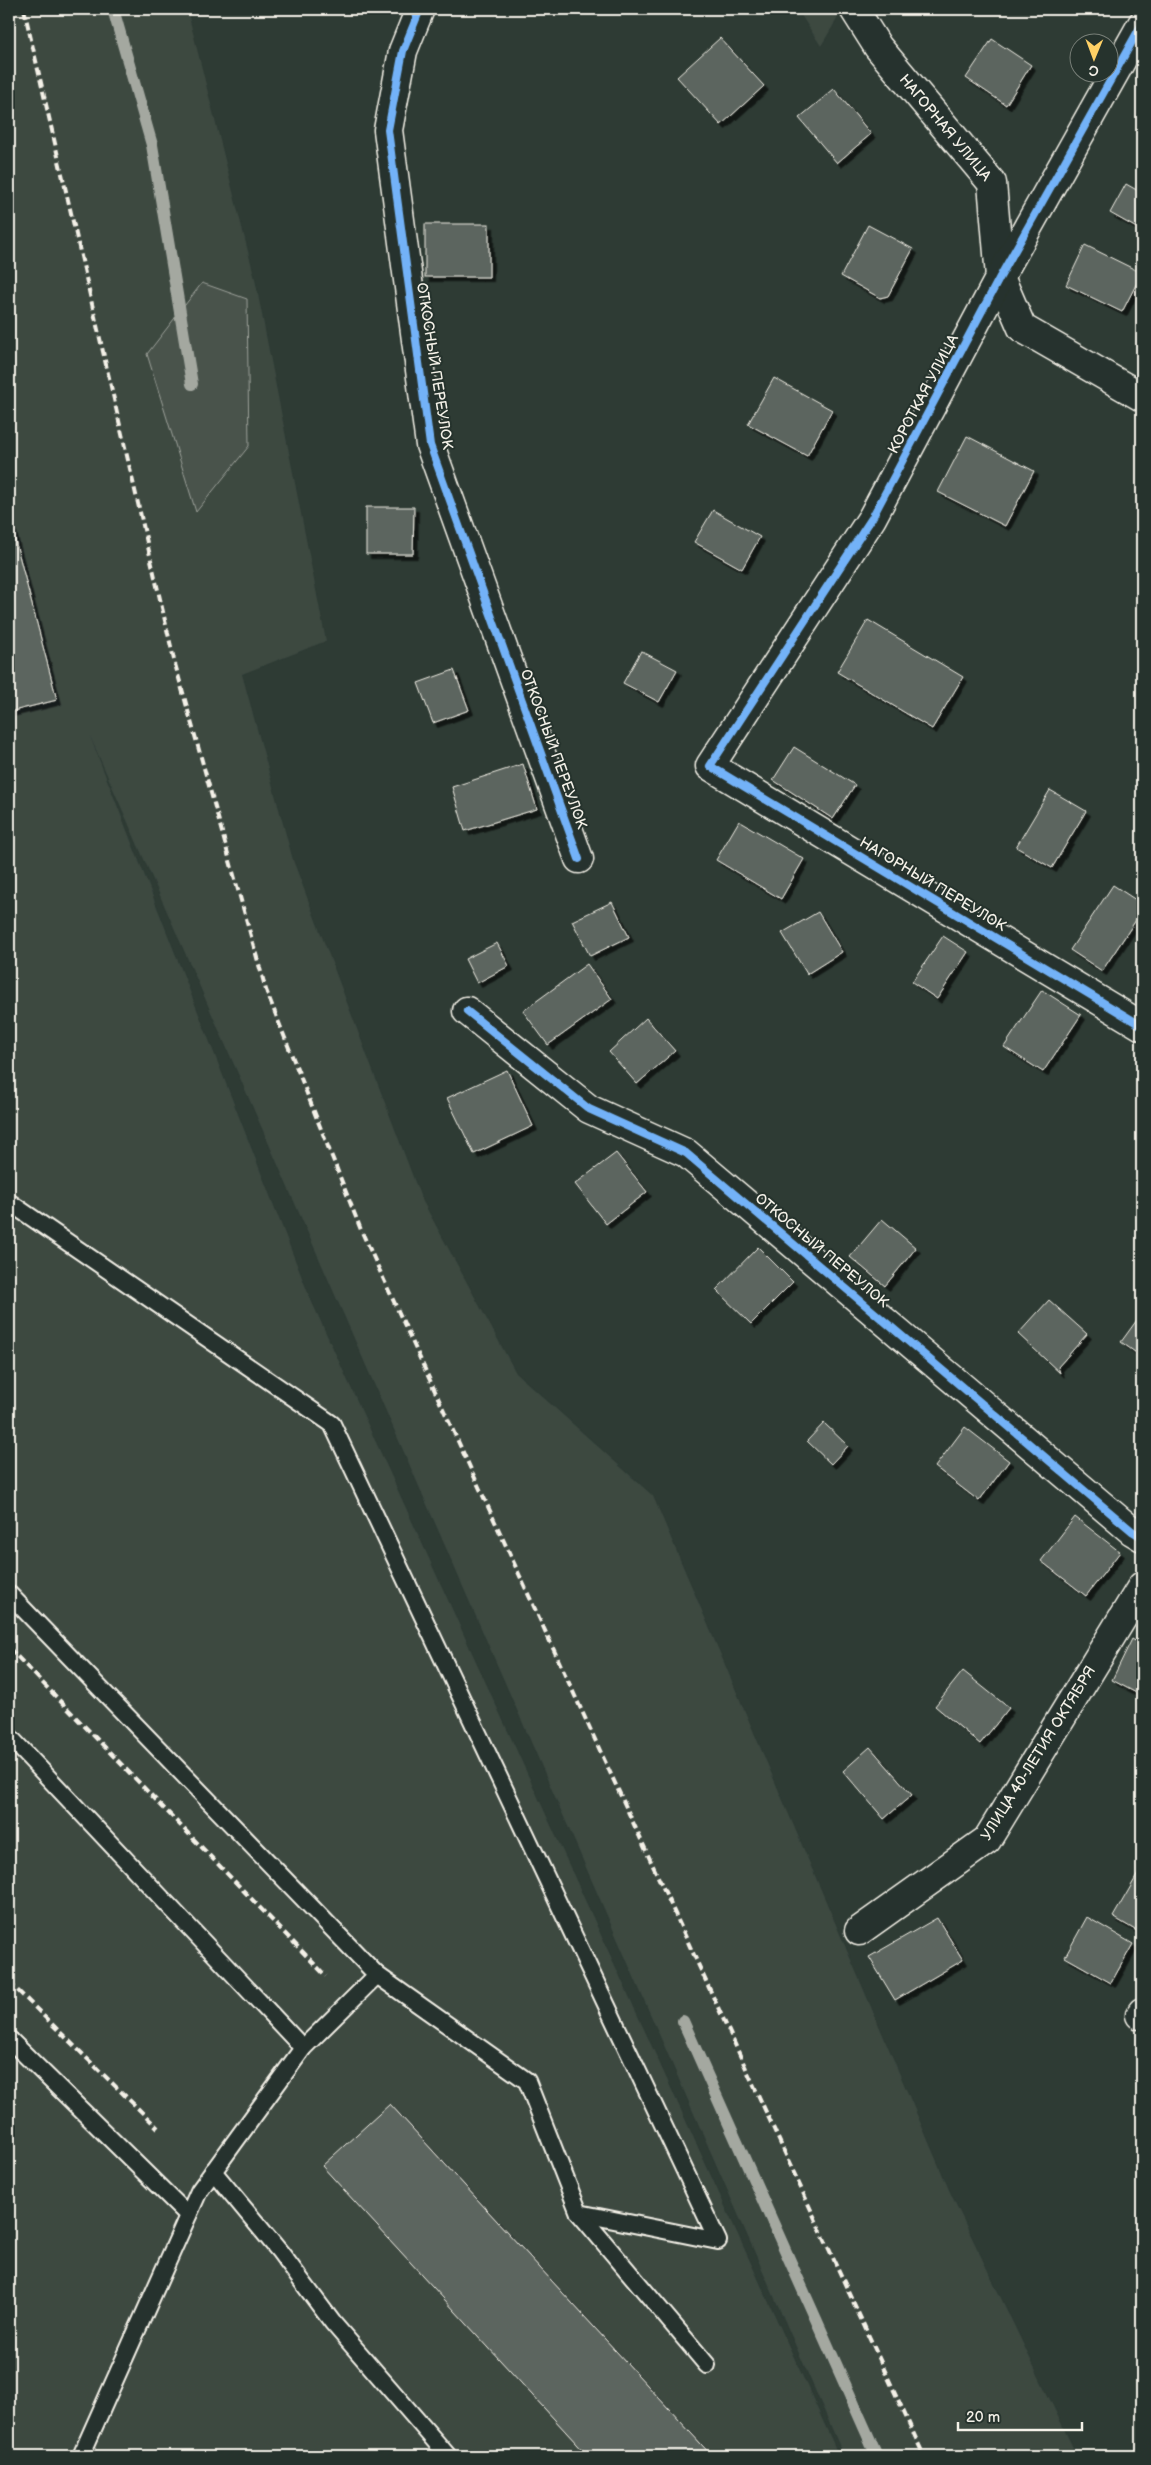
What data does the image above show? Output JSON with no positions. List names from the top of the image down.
{
  "streets": {
    "street": [
      "НАГОРНАЯ УЛИЦА",
      "ОТКОСНЫЙ ПЕРЕУЛОК",
      "КОРОТКАЯ УЛИЦА",
      "НАГОРНЫЙ ПЕРЕУЛОК",
      "УЛИЦА 40-ЛЕТИЯ ОКТЯБРЯ"
    ]
  },
  "crossings": [
    ["НАГОРНАЯ УЛИЦА", "КОРОТКАЯ УЛИЦА"],
    ["КОРОТКАЯ УЛИЦА", "НАГОРНЫЙ ПЕРЕУЛОК"]
  ],
  "scale_bar": "20 m",
  "north": "bottom"
}
